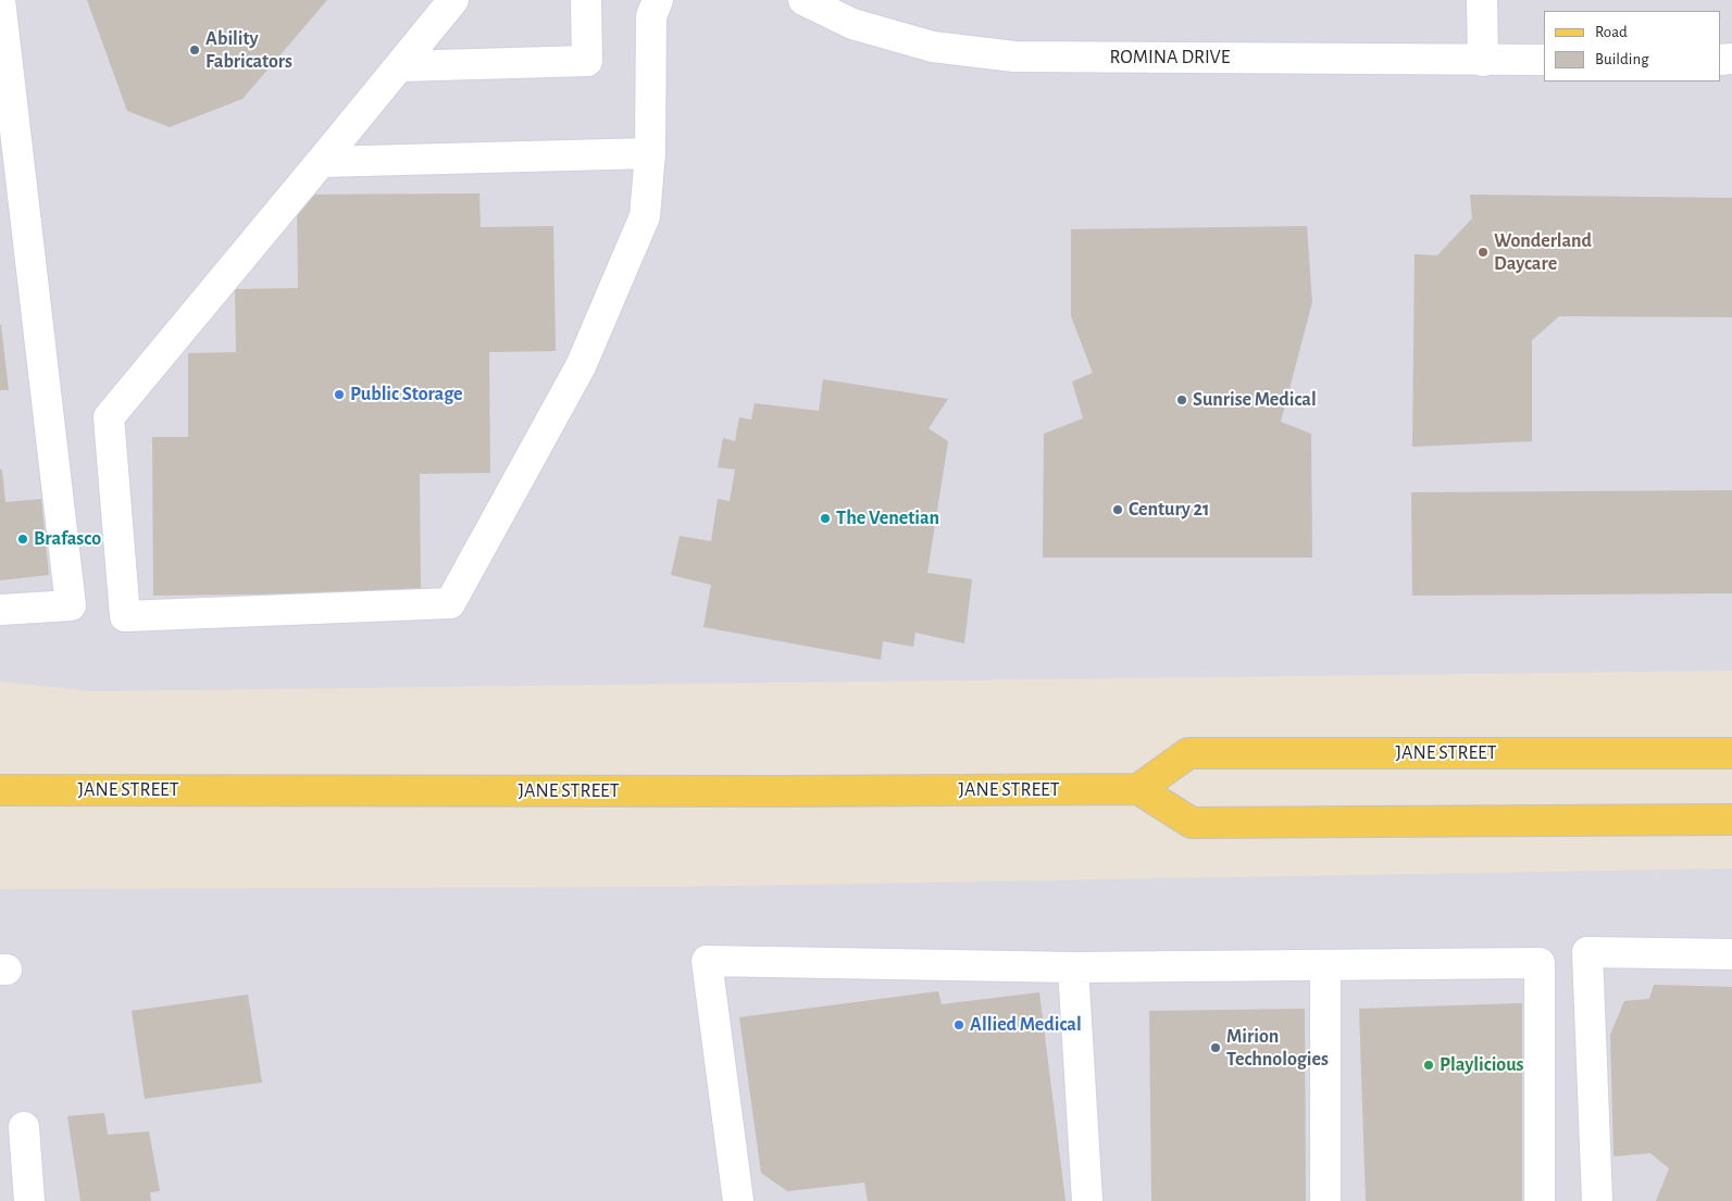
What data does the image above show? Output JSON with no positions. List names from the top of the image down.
{
  "streets": {
    "main road": ["JANE STREET"],
    "street": ["ROMINA DRIVE"]
  },
  "places": [
    "Ability Fabricators",
    "Wonderland Daycare",
    "Public Storage",
    "Sunrise Medical",
    "Century 21",
    "The Venetian",
    "Brafasco",
    "Allied Medical",
    "Mirion Technologies",
    "Playlicious"
  ],
  "legend": ["Road", "Building"]
}
